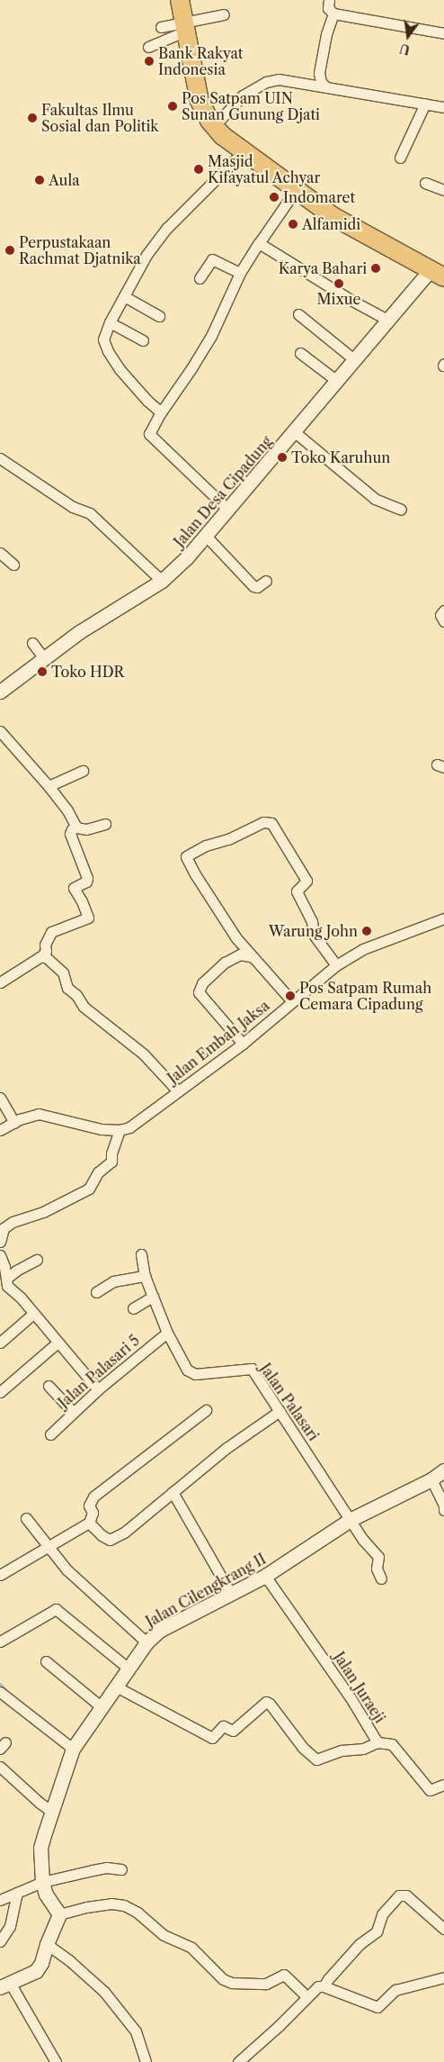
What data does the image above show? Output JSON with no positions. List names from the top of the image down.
{
  "streets": {
    "street": [
      "Jalan Desa Cipadung",
      "Jalan Embah Jaksa",
      "Jalan Palasari 5",
      "Jalan Palasari",
      "Jalan Cilengkrang II",
      "Jalan Juraeji"
    ]
  },
  "crossings": [
    ["Jalan Palasari 5", "Jalan Palasari"],
    ["Jalan Palasari", "Jalan Cilengkrang II"],
    ["Jalan Cilengkrang II", "Jalan Juraeji"]
  ],
  "places": [
    "Bank Rakyat Indonesia",
    "Pos Satpam UIN Sunan Gunung Djati",
    "Fakultas Ilmu Sosial dan Politik",
    "Masjid Kifayatul Achyar",
    "Aula",
    "Indomaret",
    "Alfamidi",
    "Perpustakaan Rachmat Djatnika",
    "Karya Bahari",
    "Mixue",
    "Toko Karuhun",
    "Toko HDR",
    "Warung John",
    "Pos Satpam Rumah Cemara Cipadung"
  ],
  "north": "bottom"
}
